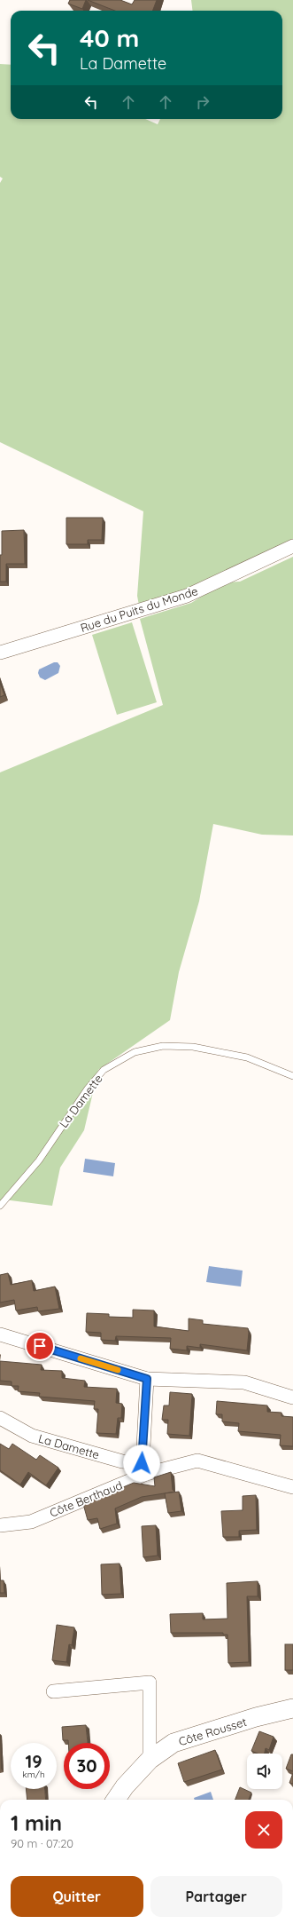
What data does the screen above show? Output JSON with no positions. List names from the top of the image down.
{
  "streets": {
    "street": [
      "Rue du Puits du Monde",
      "La Damette",
      "Côte Berthaud",
      "Côte Rousset"
    ]
  },
  "crossings": [
    ["La Damette", "Côte Berthaud"]
  ],
  "page": {
    "turn": ["40 m", "La Damette"],
    "speed": "19 km/h",
    "limit": "30",
    "heading": ["1 min", "90 m · 07:20"],
    "buttons": ["Quitter", "Partager"]
  }
}
